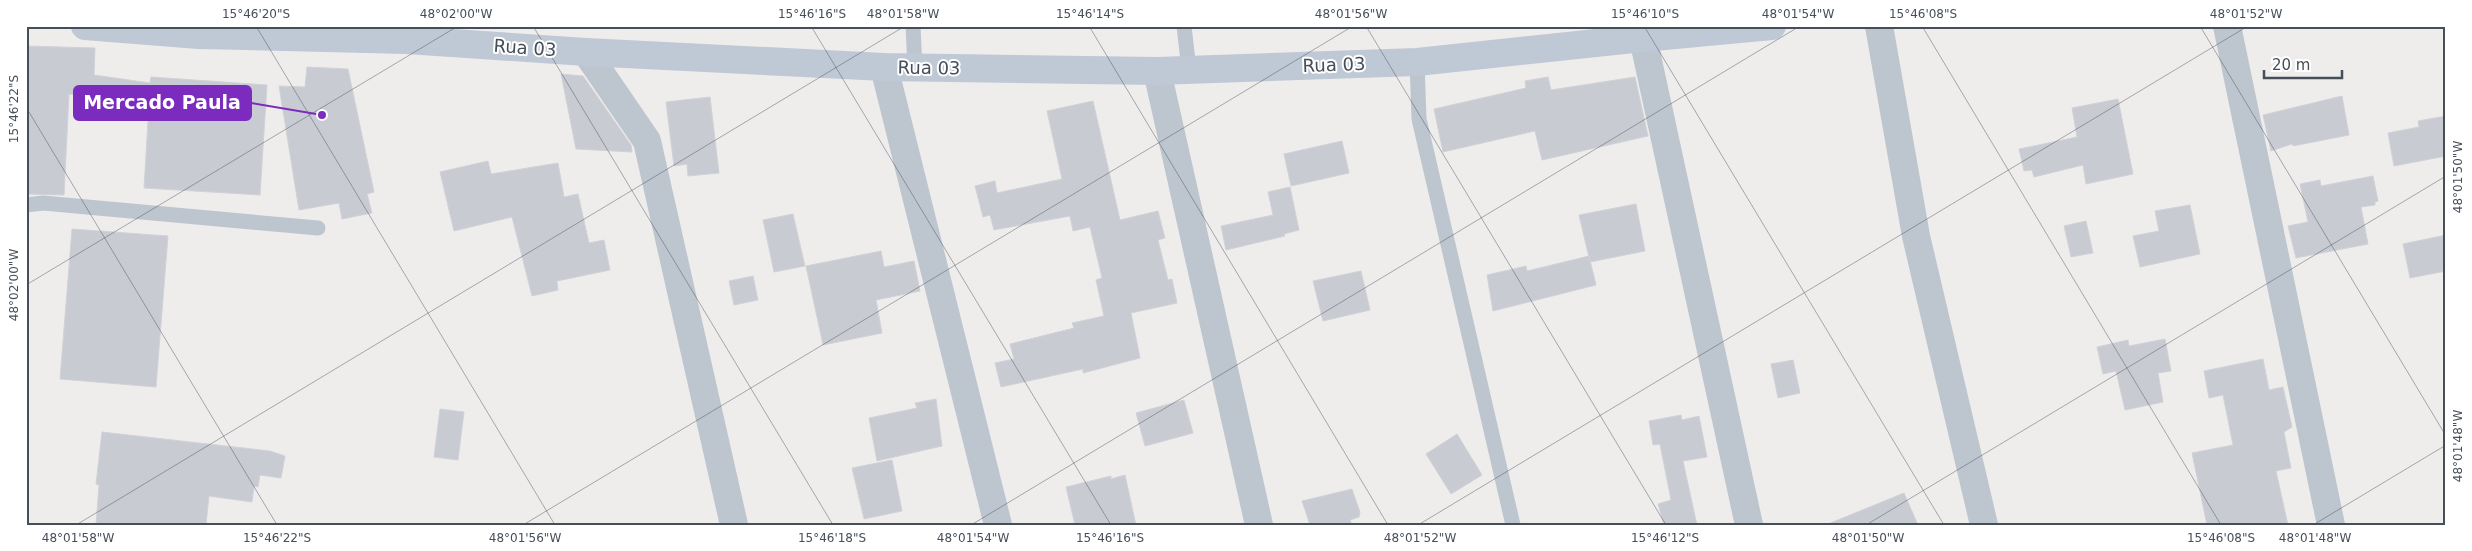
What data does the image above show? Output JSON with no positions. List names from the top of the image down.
{
  "streets": {
    "street": ["Rua 03"]
  },
  "places": ["Mercado Paula"],
  "scale_bar": "20 m",
  "coordinates": [
    "15°46'20\"S",
    "48°02'00\"W",
    "15°46'16\"S",
    "48°01'58\"W",
    "15°46'14\"S",
    "48°01'56\"W",
    "15°46'10\"S",
    "48°01'54\"W",
    "15°46'08\"S",
    "48°01'52\"W",
    "15°46'22\"S",
    "48°01'50\"W",
    "48°01'48\"W",
    "15°46'18\"S",
    "15°46'12\"S"
  ]
}
